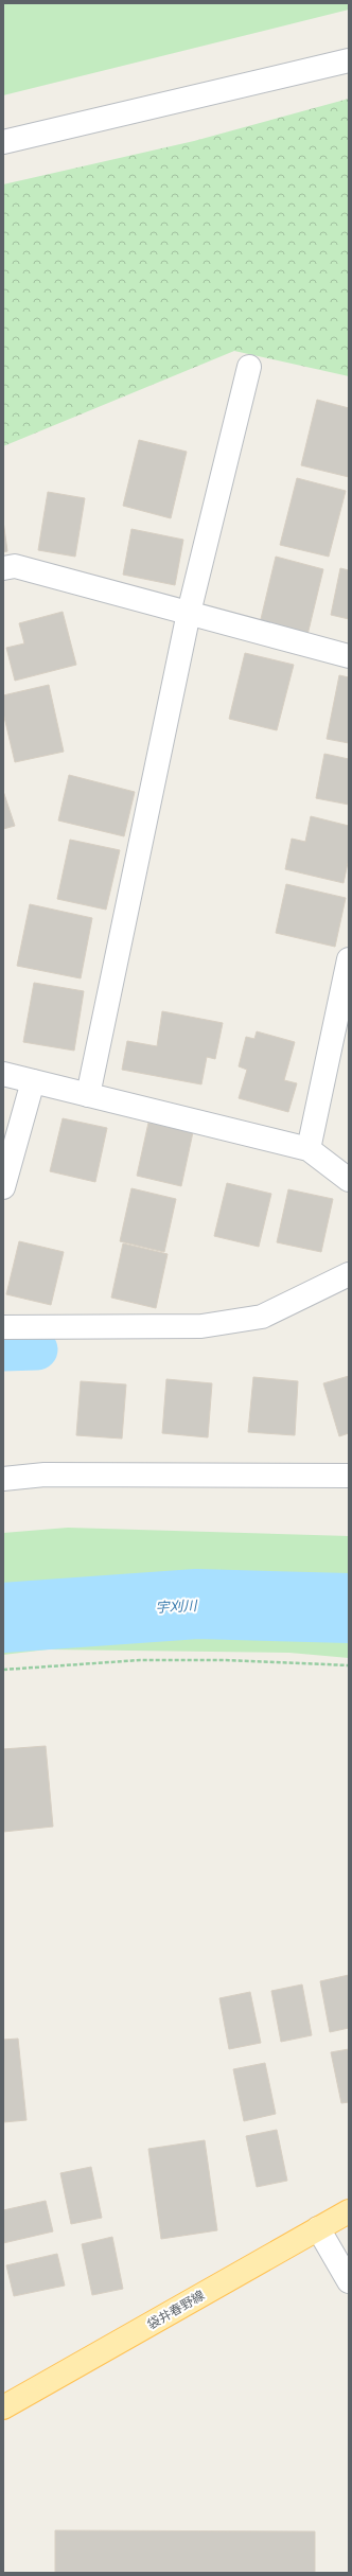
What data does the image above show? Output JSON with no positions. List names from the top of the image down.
{
  "streets": {
    "main road": ["袋井春野線"]
  },
  "water": ["宇刈川"]
}
